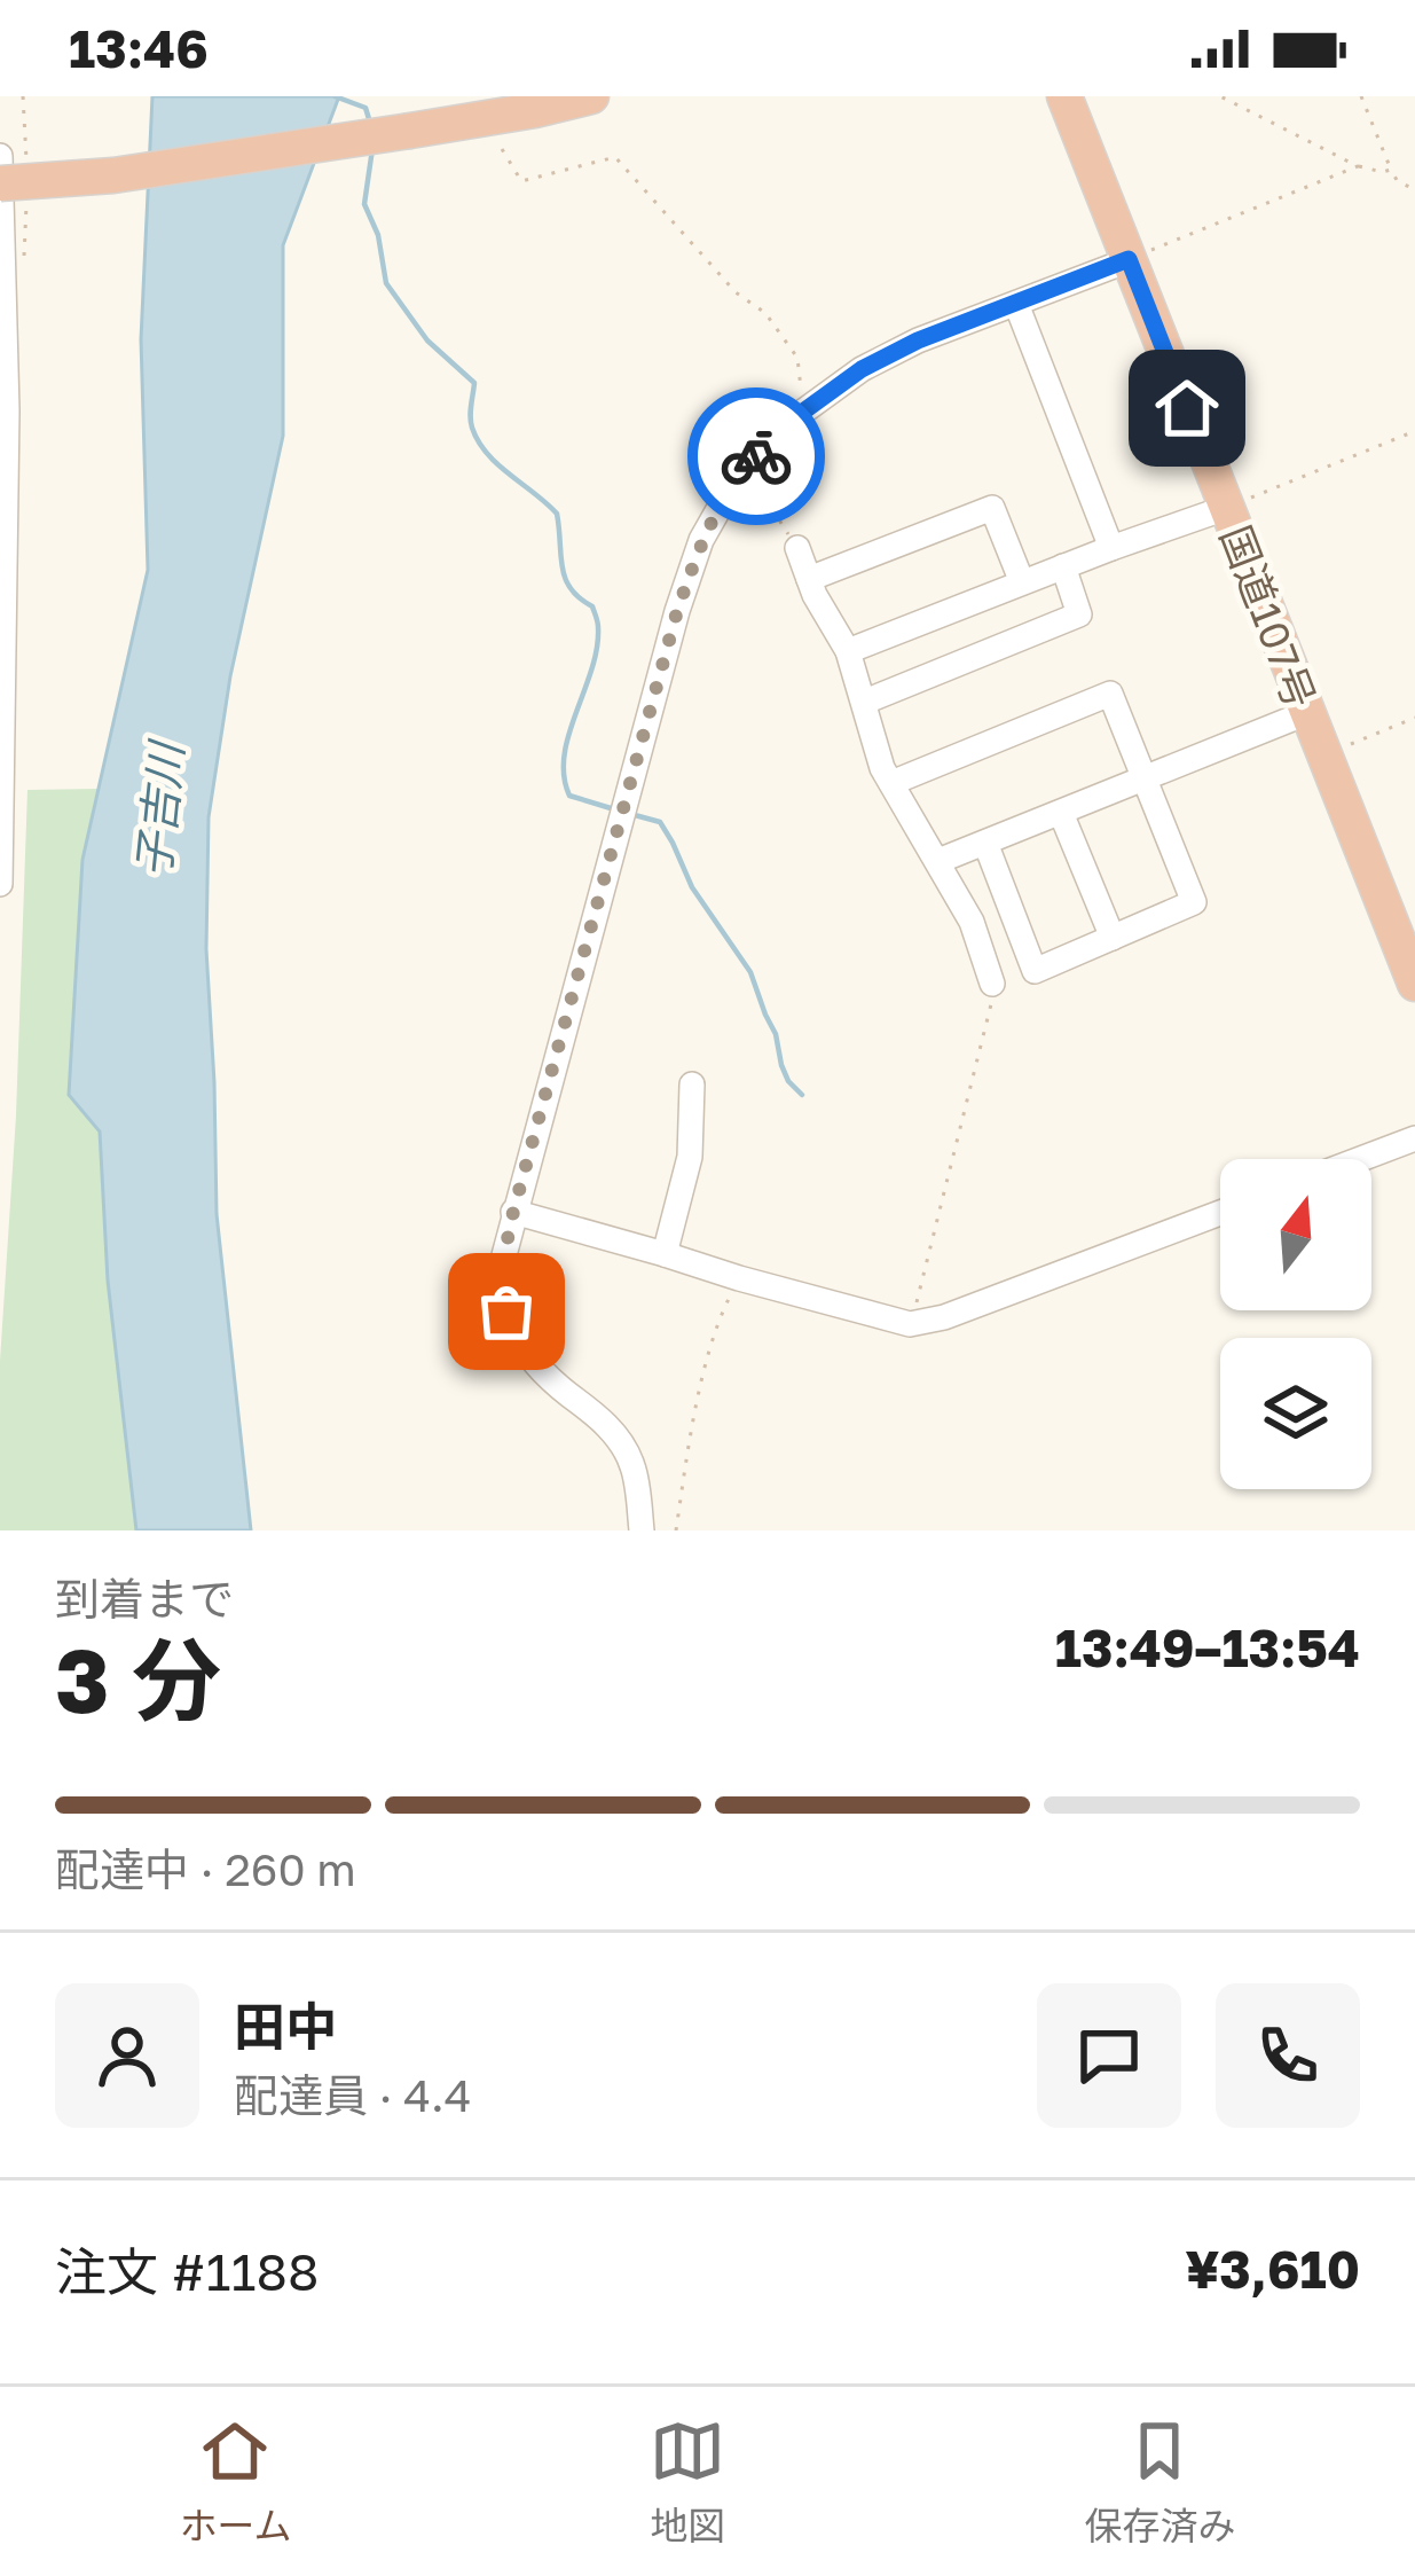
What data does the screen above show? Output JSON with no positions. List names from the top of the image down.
{
  "streets": {
    "highway": ["国道107号"]
  },
  "water": ["子吉川"],
  "north": "top",
  "page": {
    "status": "13:46",
    "heading": ["3 分", "到着まで", "13:49–13:54"],
    "panel": [
      "田中",
      "配達員 · 4.4",
      "注文 #1188",
      "¥3,610"
    ],
    "bar": "配達中 · 260 m",
    "tabs": ["ホーム", "地図", "保存済み"]
  }
}
